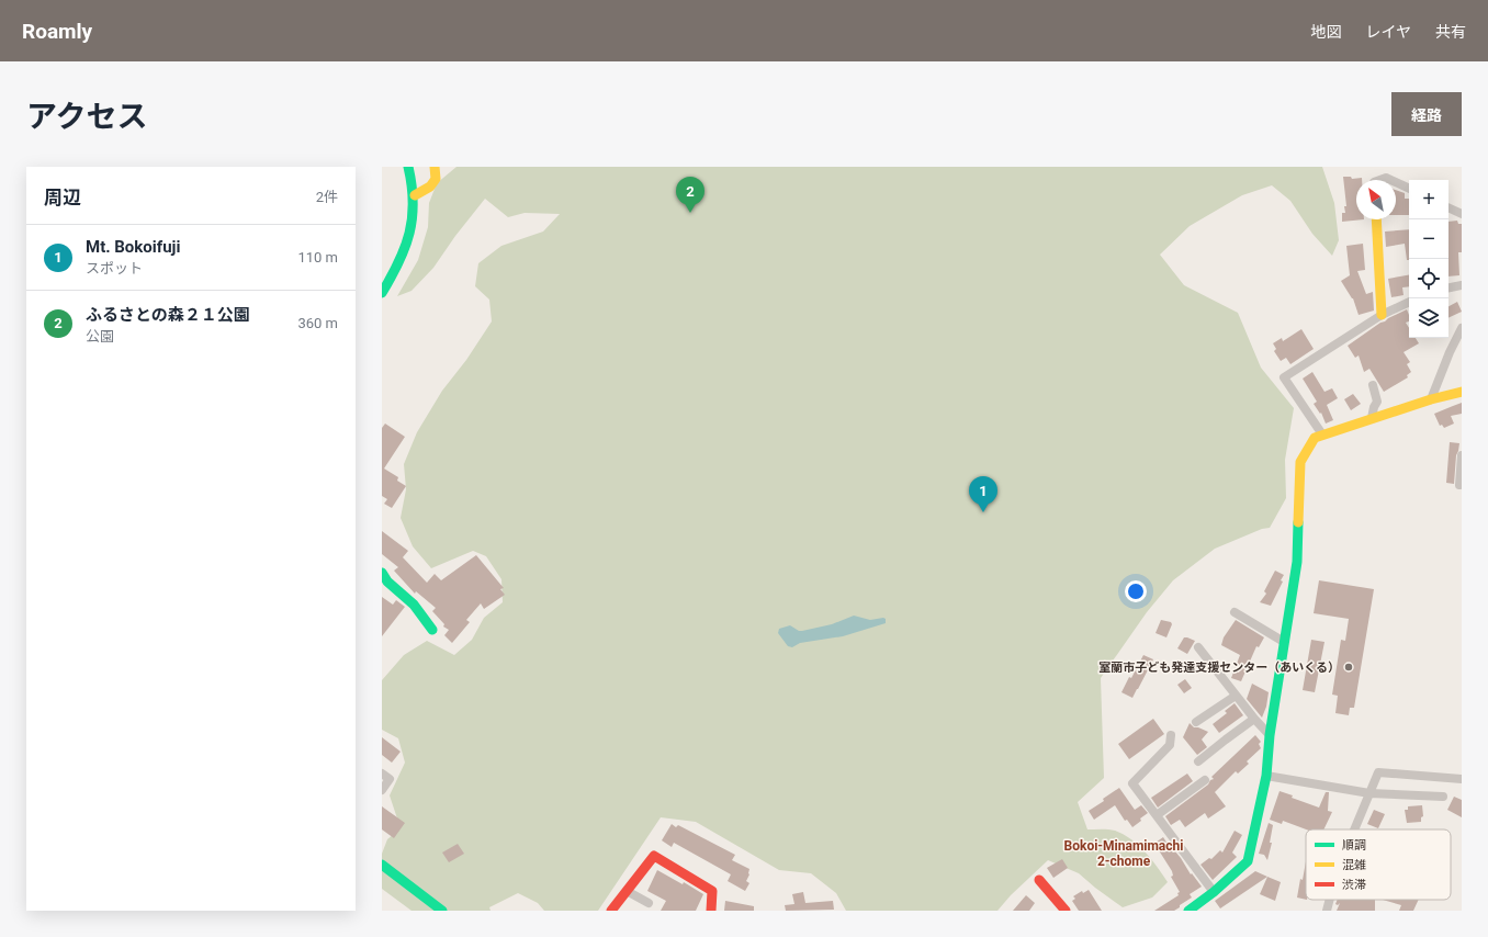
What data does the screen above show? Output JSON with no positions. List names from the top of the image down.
{
  "districts": ["Bokoi-Minamimachi 2-chome"],
  "places": ["室蘭市子ども発達支援センター（あいくる）"],
  "legend": ["順調", "混雑", "渋滞"],
  "north": "top left",
  "page": {
    "header": "Roamly",
    "nav": ["地図", "レイヤ", "共有"],
    "title": "アクセス",
    "buttons": "経路",
    "heading": ["周辺", "2件"],
    "pins": ["2", "1"],
    "map_buttons": ["+", "−"],
    "list": [
      {
        "mark": "1",
        "name": "Mt. Bokoifuji",
        "note": "スポット",
        "value": "110 m"
      },
      {
        "mark": "2",
        "name": "ふるさとの森２１公園",
        "note": "公園",
        "value": "360 m"
      }
    ]
  }
}
